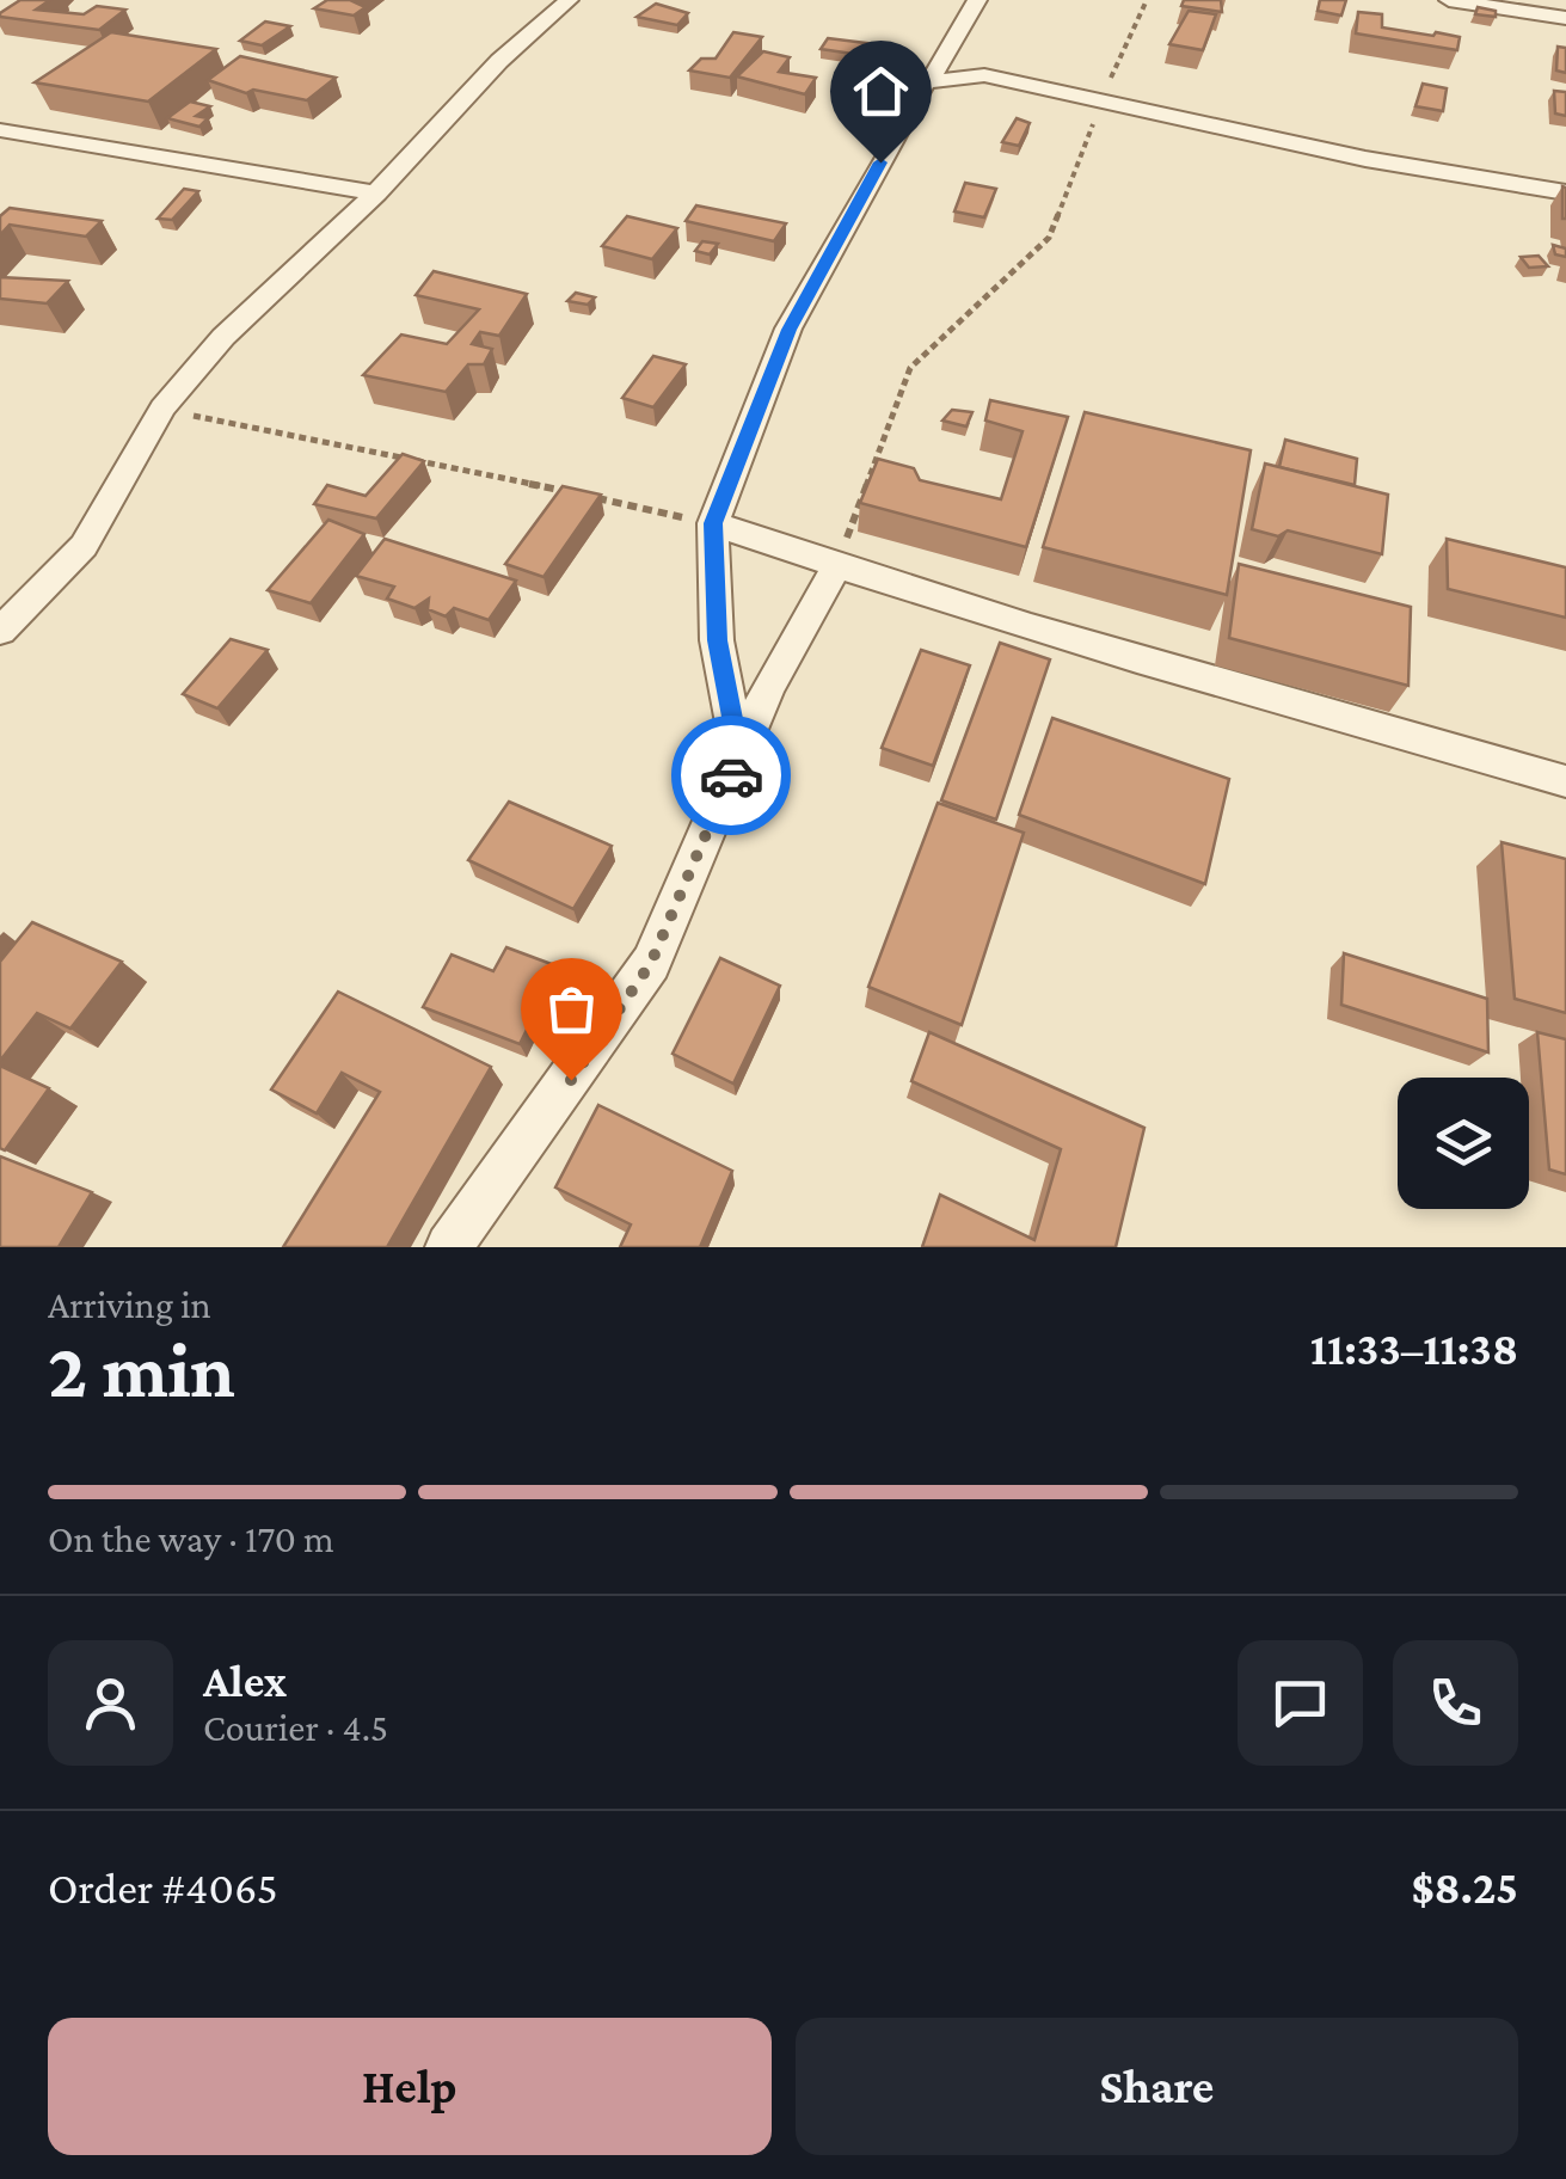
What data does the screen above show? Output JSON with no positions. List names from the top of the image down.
{
  "page": {
    "heading": ["2 min", "Arriving in", "11:33–11:38"],
    "panel": [
      "Alex",
      "Courier · 4.5",
      "Order #4065",
      "$8.25"
    ],
    "bar": "On the way · 170 m",
    "buttons": ["Help", "Share"]
  }
}
